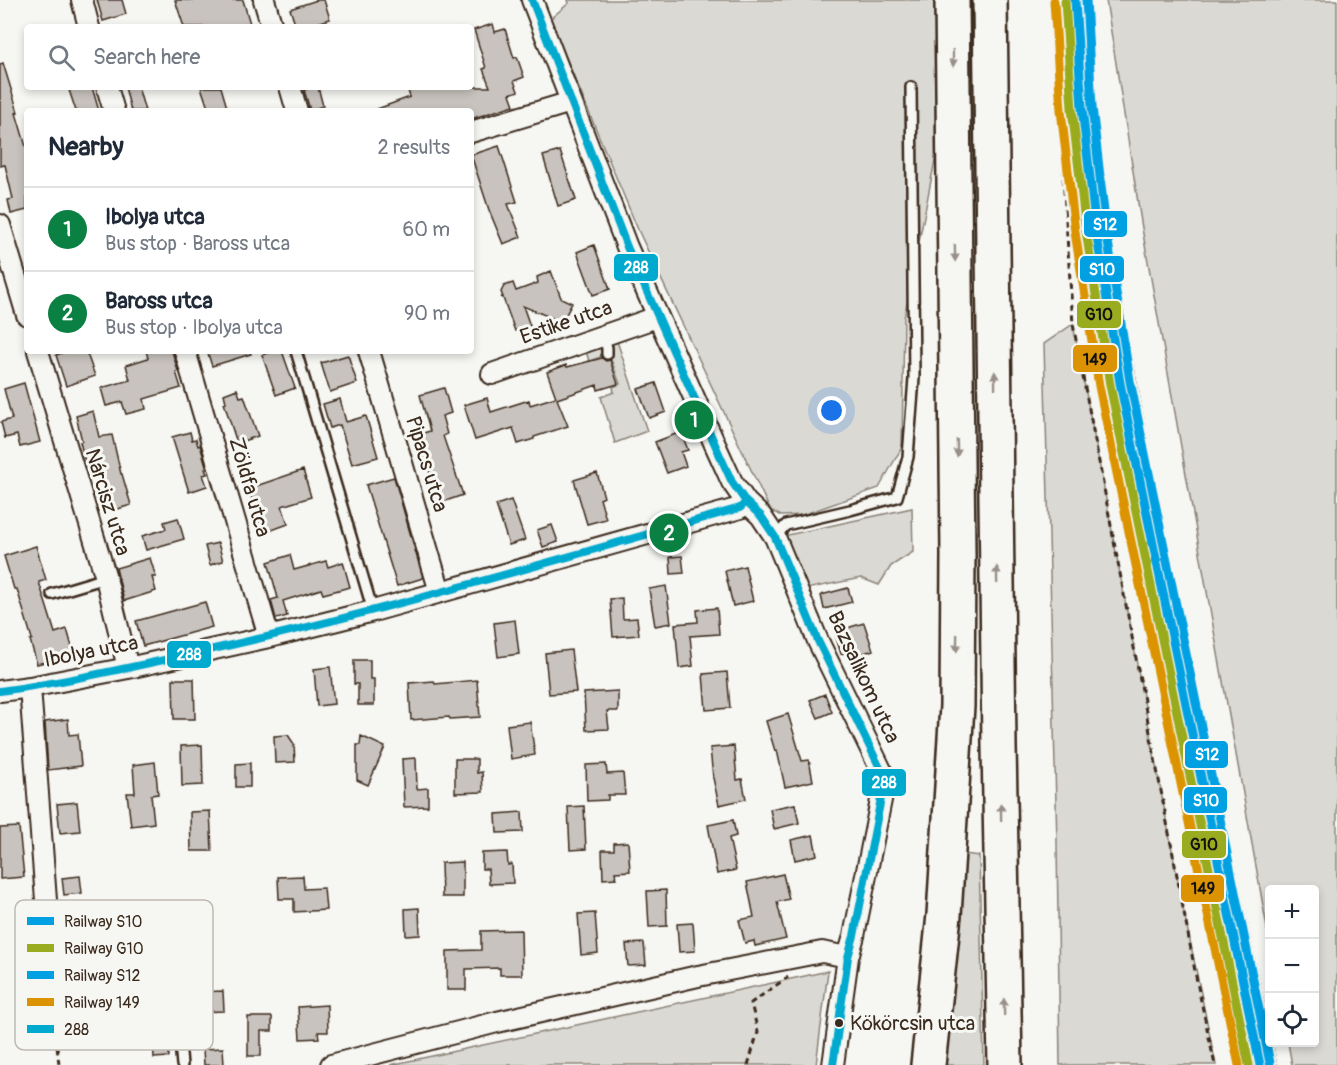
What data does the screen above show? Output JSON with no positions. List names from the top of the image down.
{
  "streets": {
    "street": [
      "Estike utca",
      "Pipacs utca",
      "Zöldfa utca",
      "Nárcisz utca",
      "Ibolya utca",
      "Bazsalikom utca"
    ]
  },
  "crossings": [
    ["Estike utca", "Bazsalikom utca"],
    ["Pipacs utca", "Ibolya utca"],
    ["Zöldfa utca", "Ibolya utca"],
    ["Nárcisz utca", "Ibolya utca"],
    ["Ibolya utca", "Bazsalikom utca"]
  ],
  "places": ["Kökörcsin utca"],
  "lines": [
    "rail line S10",
    "rail line S12",
    "transit line 288",
    "rail line G10",
    "rail line 149"
  ],
  "legend": [
    "Railway S10",
    "Railway G10",
    "Railway S12",
    "Railway 149",
    "288"
  ],
  "page": {
    "search": "Search here",
    "heading": ["Nearby", "2 results"],
    "list": [
      {
        "mark": "1",
        "name": "Ibolya utca",
        "note": "Bus stop · Baross utca",
        "value": "60 m"
      },
      {
        "mark": "2",
        "name": "Baross utca",
        "note": "Bus stop · Ibolya utca",
        "value": "90 m"
      }
    ],
    "pins": ["1", "2"],
    "map_buttons": ["+", "−"]
  }
}
